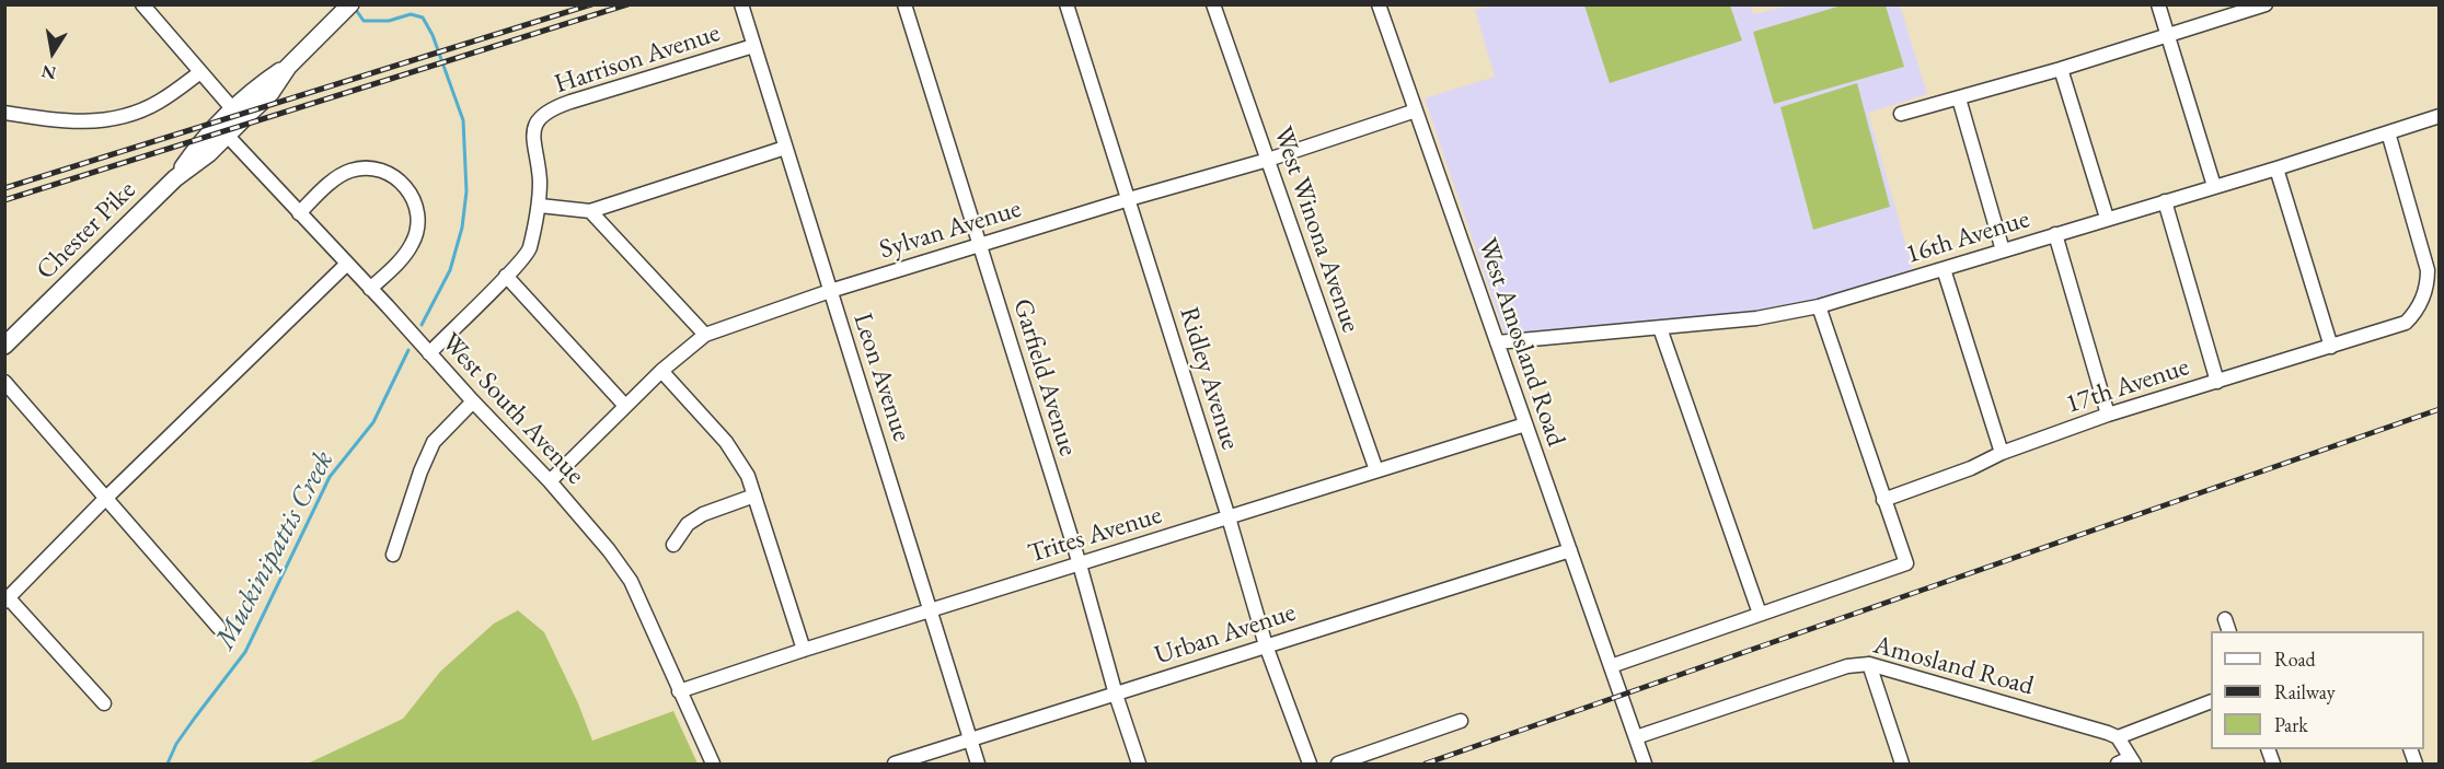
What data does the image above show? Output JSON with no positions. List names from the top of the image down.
{
  "streets": {
    "main road": ["Chester Pike"],
    "street": [
      "Harrison Avenue",
      "Sylvan Avenue",
      "West Winona Avenue",
      "16th Avenue",
      "West Amosland Road",
      "Leon Avenue",
      "Garfield Avenue",
      "Ridley Avenue",
      "17th Avenue",
      "West South Avenue",
      "Trites Avenue",
      "Urban Avenue",
      "Amosland Road"
    ]
  },
  "crossings": [
    ["Harrison Avenue", "Leon Avenue"],
    ["Harrison Avenue", "West South Avenue"],
    ["Sylvan Avenue", "West Winona Avenue"],
    ["Sylvan Avenue", "West Amosland Road"],
    ["Sylvan Avenue", "Leon Avenue"],
    ["Sylvan Avenue", "Garfield Avenue"],
    ["Sylvan Avenue", "Ridley Avenue"],
    ["Sylvan Avenue", "West South Avenue"],
    ["West Winona Avenue", "Trites Avenue"],
    ["Chester Pike", "West South Avenue"],
    ["16th Avenue", "West Amosland Road"],
    ["16th Avenue", "17th Avenue"],
    ["West Amosland Road", "Trites Avenue"],
    ["West Amosland Road", "Urban Avenue"],
    ["West Amosland Road", "Amosland Road"],
    ["Leon Avenue", "Trites Avenue"],
    ["Leon Avenue", "Urban Avenue"],
    ["Garfield Avenue", "Trites Avenue"],
    ["Garfield Avenue", "Urban Avenue"],
    ["Ridley Avenue", "Trites Avenue"],
    ["Ridley Avenue", "Urban Avenue"],
    ["West South Avenue", "Trites Avenue"]
  ],
  "water": ["Muckinipattis Creek"],
  "legend": ["Road", "Railway", "Park"],
  "north": "bottom"
}
